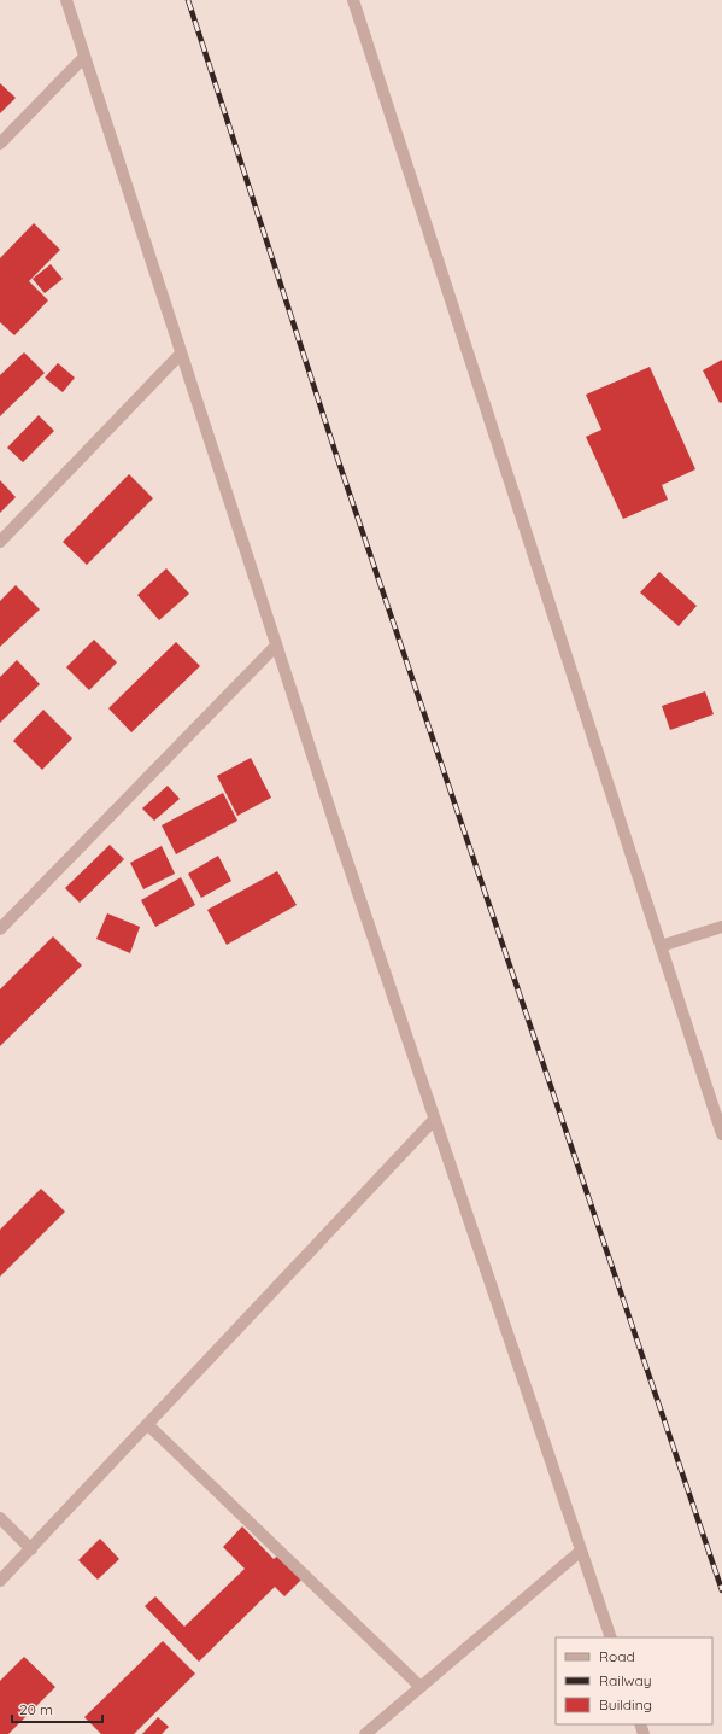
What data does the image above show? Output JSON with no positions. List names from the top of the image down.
{
  "legend": ["Road", "Railway", "Building"],
  "scale_bar": "20 m"
}
